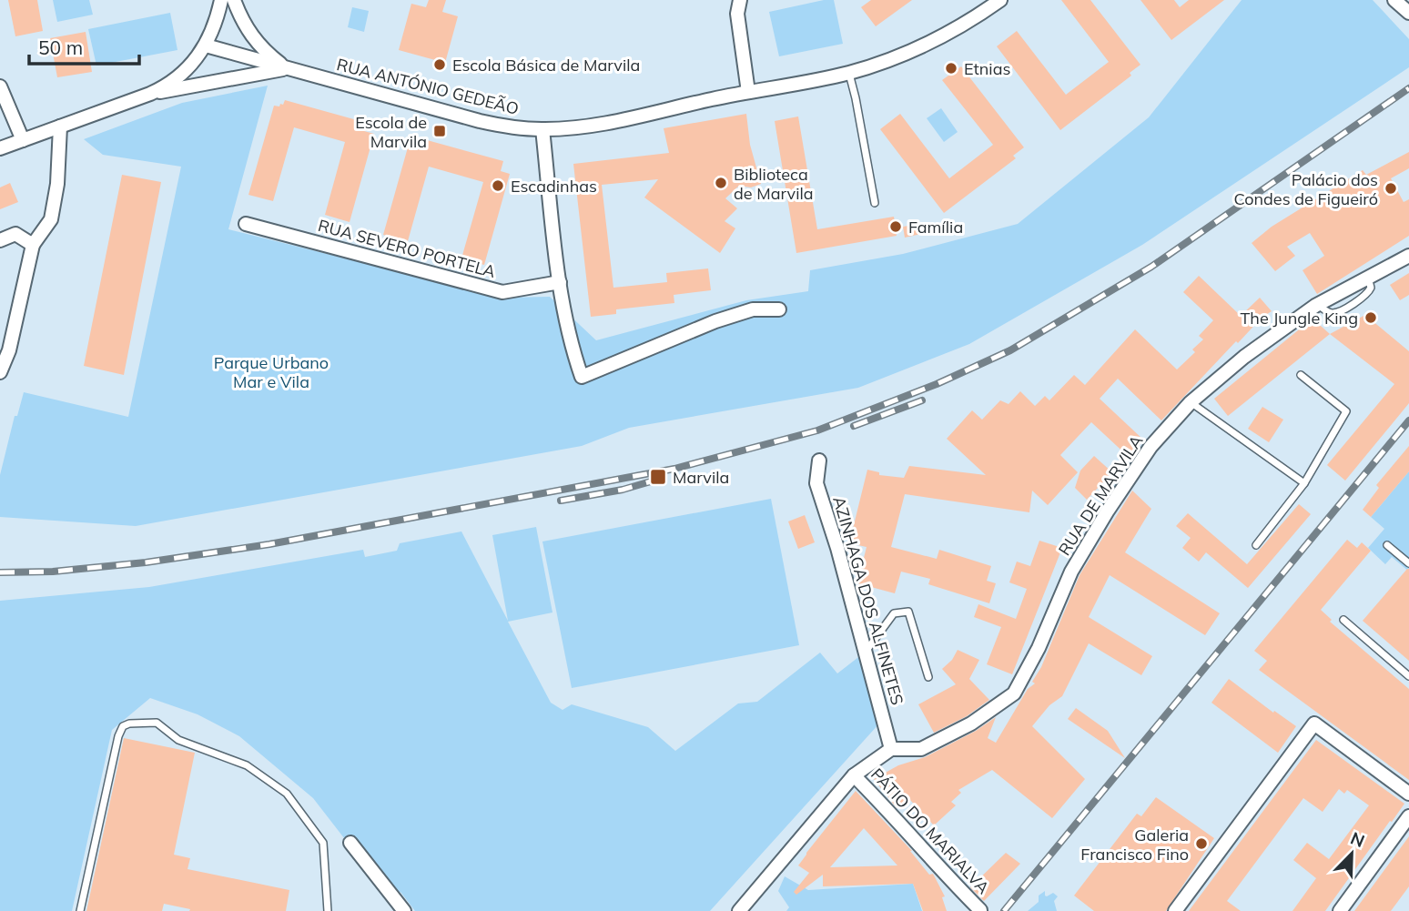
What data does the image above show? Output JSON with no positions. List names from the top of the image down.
{
  "streets": {
    "street": [
      "RUA ANTÓNIO GEDEÃO",
      "RUA SEVERO PORTELA",
      "RUA DE MARVILA",
      "AZINHAGA DOS ALFINETES",
      "PÁTIO DO MARIALVA"
    ]
  },
  "crossings": [
    ["RUA DE MARVILA", "AZINHAGA DOS ALFINETES"]
  ],
  "parks": ["Parque Urbano Mar e Vila"],
  "places": {
    "other": [
      "Escola Básica de Marvila",
      "Etnias",
      "Biblioteca de Marvila",
      "Escadinhas",
      "Palácio dos Condes de Figueiró",
      "Família",
      "The Jungle King",
      "Galeria Francisco Fino"
    ],
    "transit": ["Escola de Marvila", "Marvila"]
  },
  "scale_bar": "50 m",
  "north": "top right"
}
